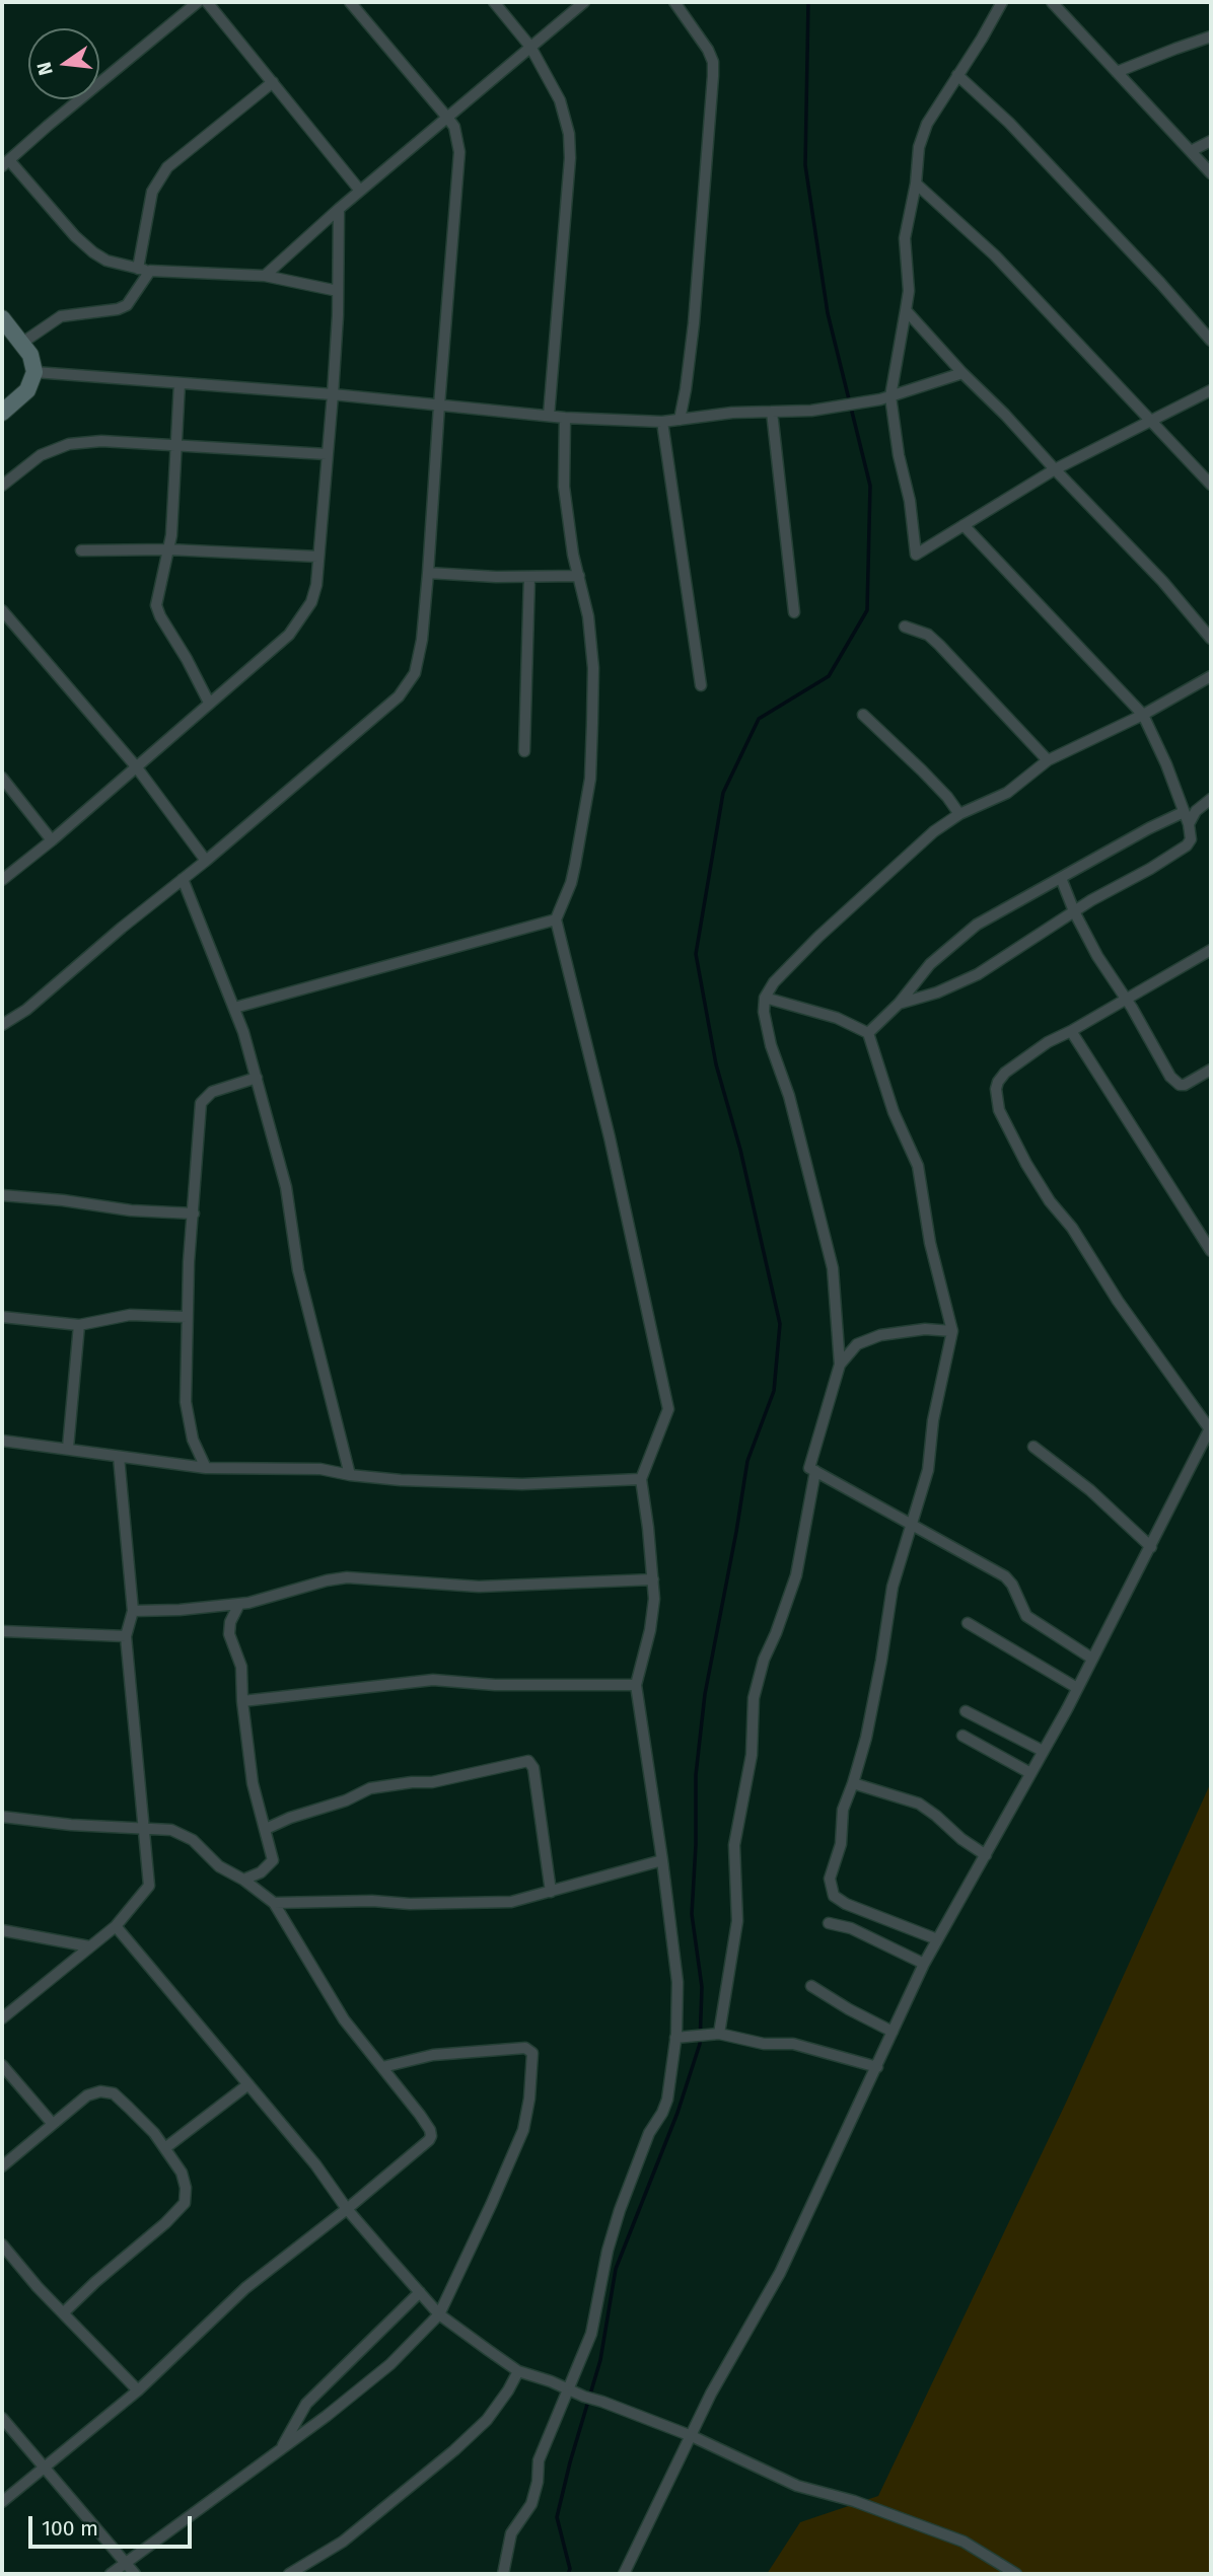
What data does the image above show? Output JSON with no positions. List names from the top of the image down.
{
  "scale_bar": "100 m",
  "north": "left"
}
